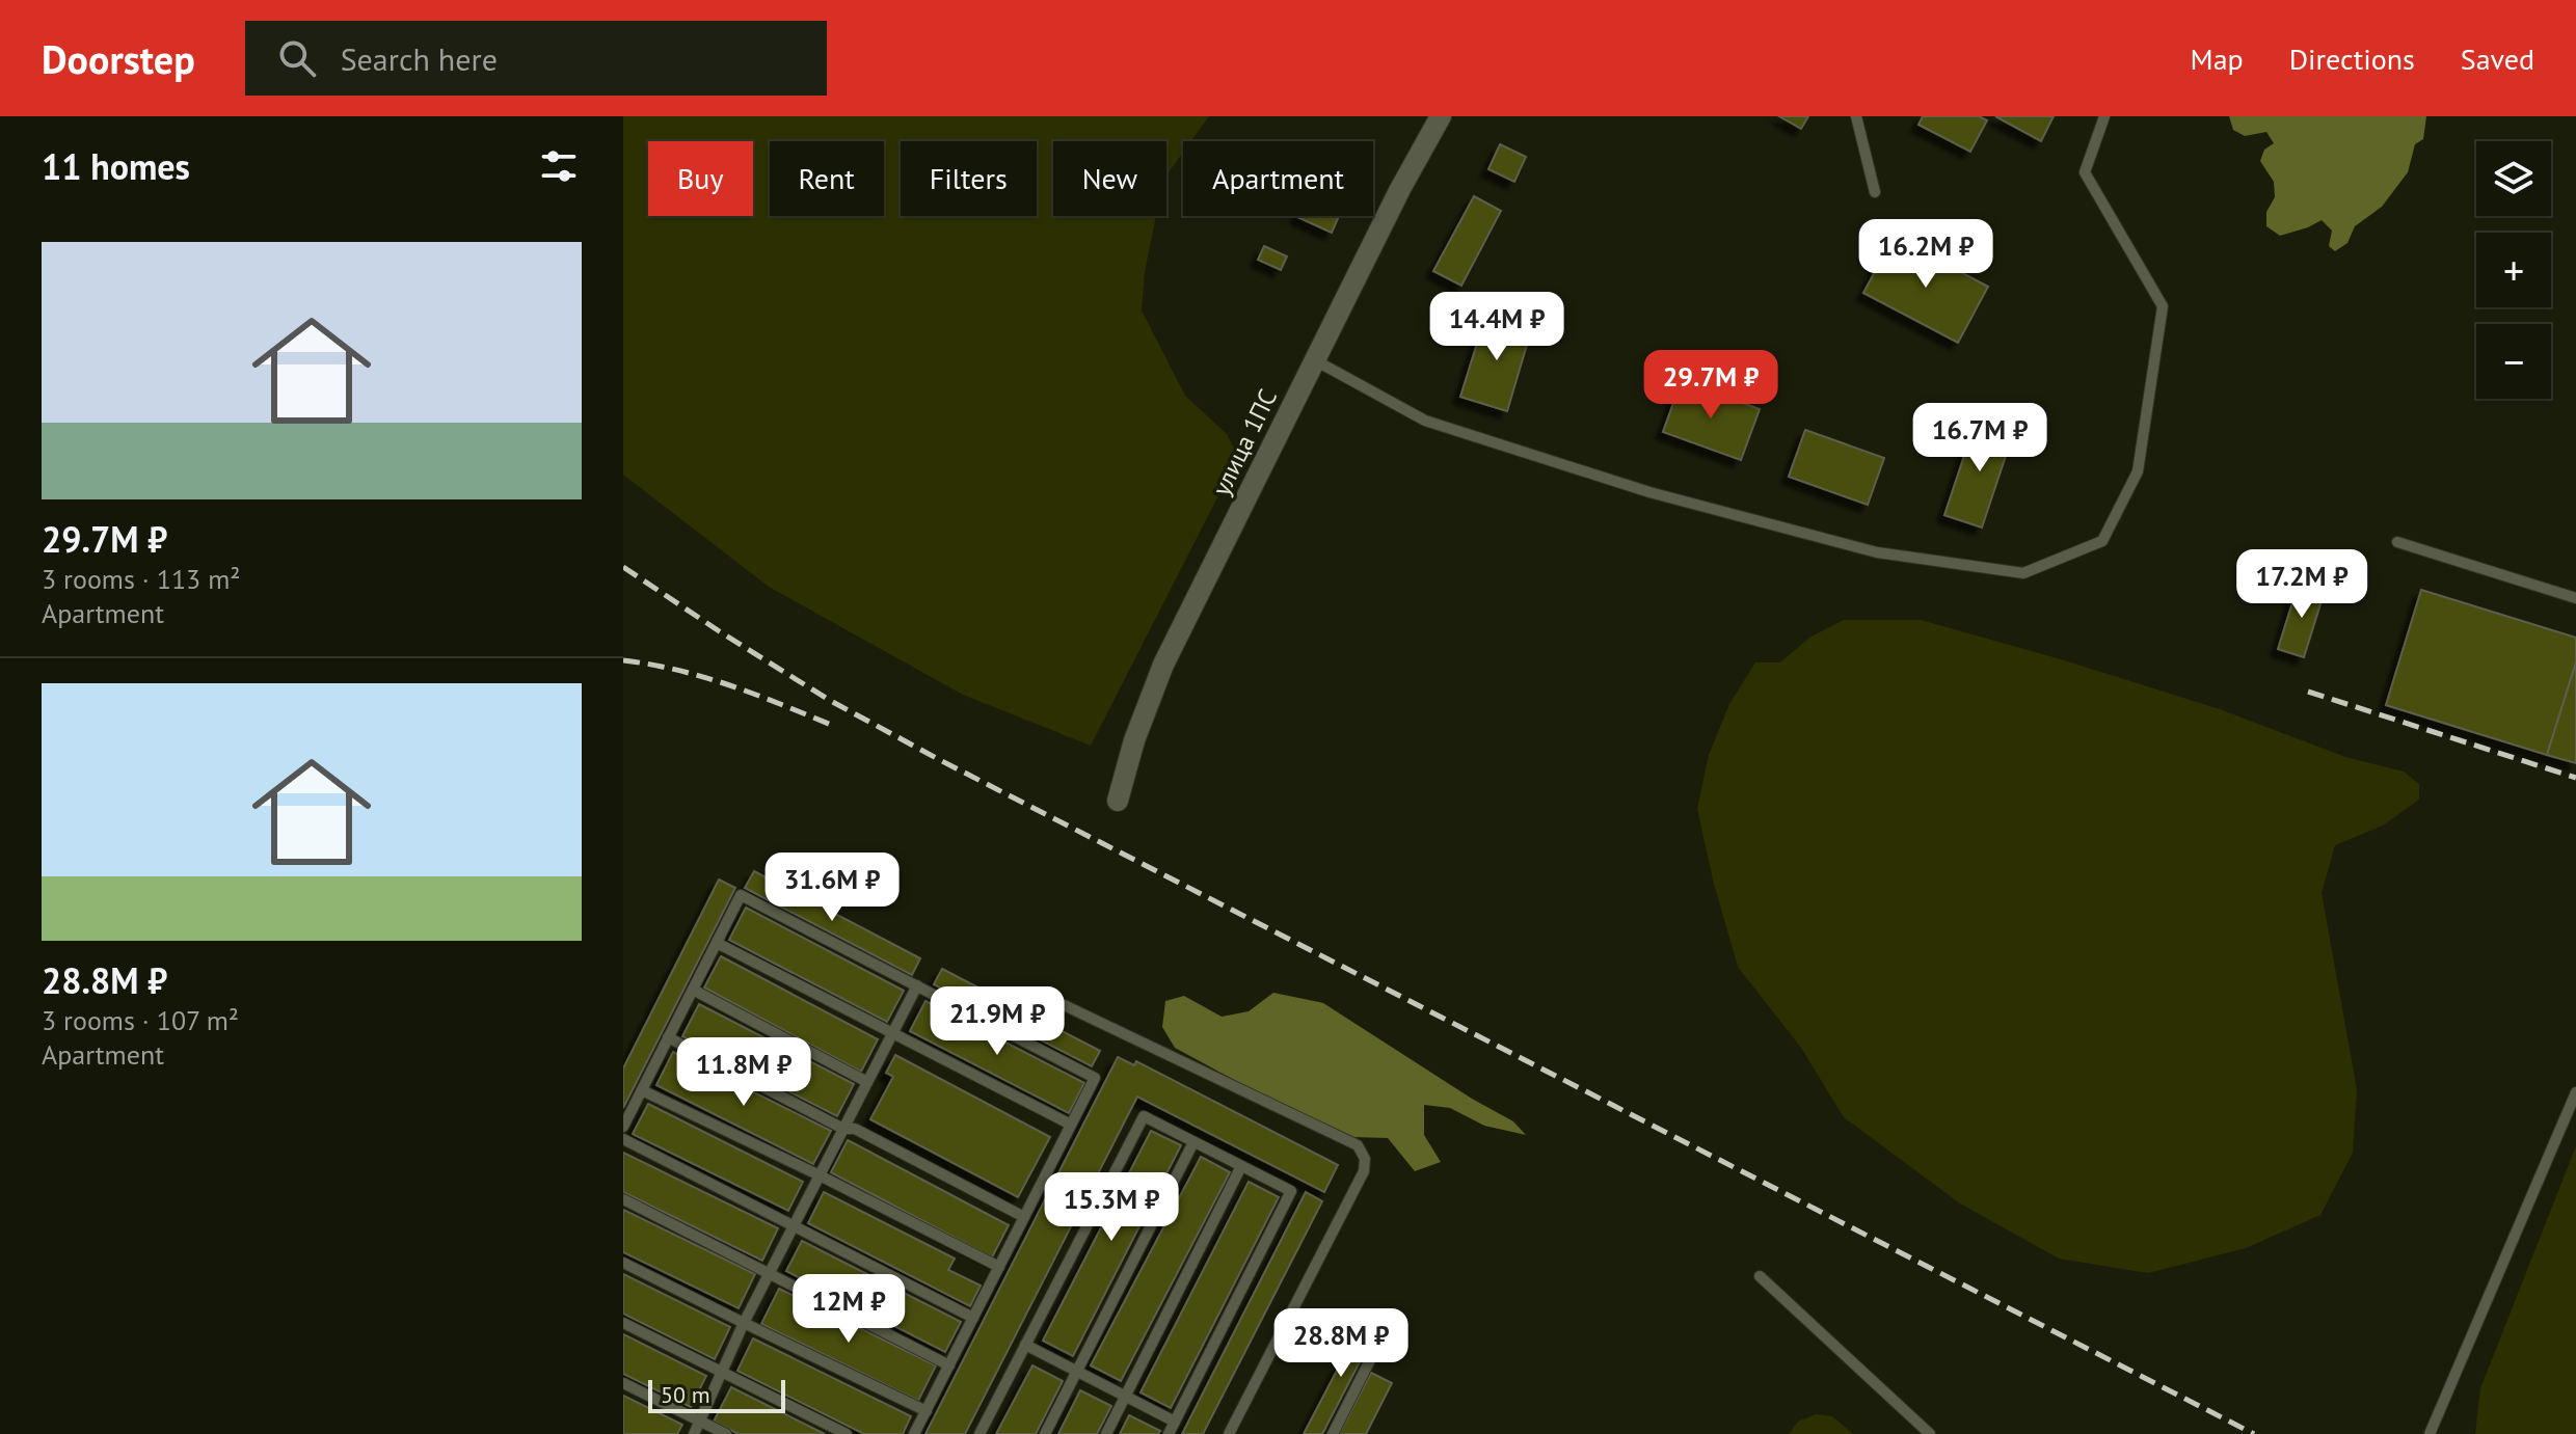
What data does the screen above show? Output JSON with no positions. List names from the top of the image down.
{
  "streets": {
    "street": ["улица 1ПС"]
  },
  "scale_bar": "50 m",
  "page": {
    "header": "Doorstep",
    "search": "Search here",
    "nav": ["Map", "Directions", "Saved"],
    "heading": "11 homes",
    "map_buttons": ["+", "−"],
    "chip": [
      "Buy",
      "Rent",
      "Filters",
      "New",
      "Apartment"
    ],
    "list": [
      {
        "name": "29.7M ₽",
        "note": "3 rooms · 113 m² · Apartment"
      },
      {
        "name": "28.8M ₽",
        "note": "3 rooms · 107 m² · Apartment"
      }
    ],
    "price": [
      "16.2M ₽",
      "14.4M ₽",
      "29.7M ₽",
      "16.7M ₽",
      "17.2M ₽",
      "31.6M ₽",
      "21.9M ₽",
      "11.8M ₽",
      "15.3M ₽",
      "12M ₽",
      "28.8M ₽"
    ],
    "scale": "50 m"
  }
}
